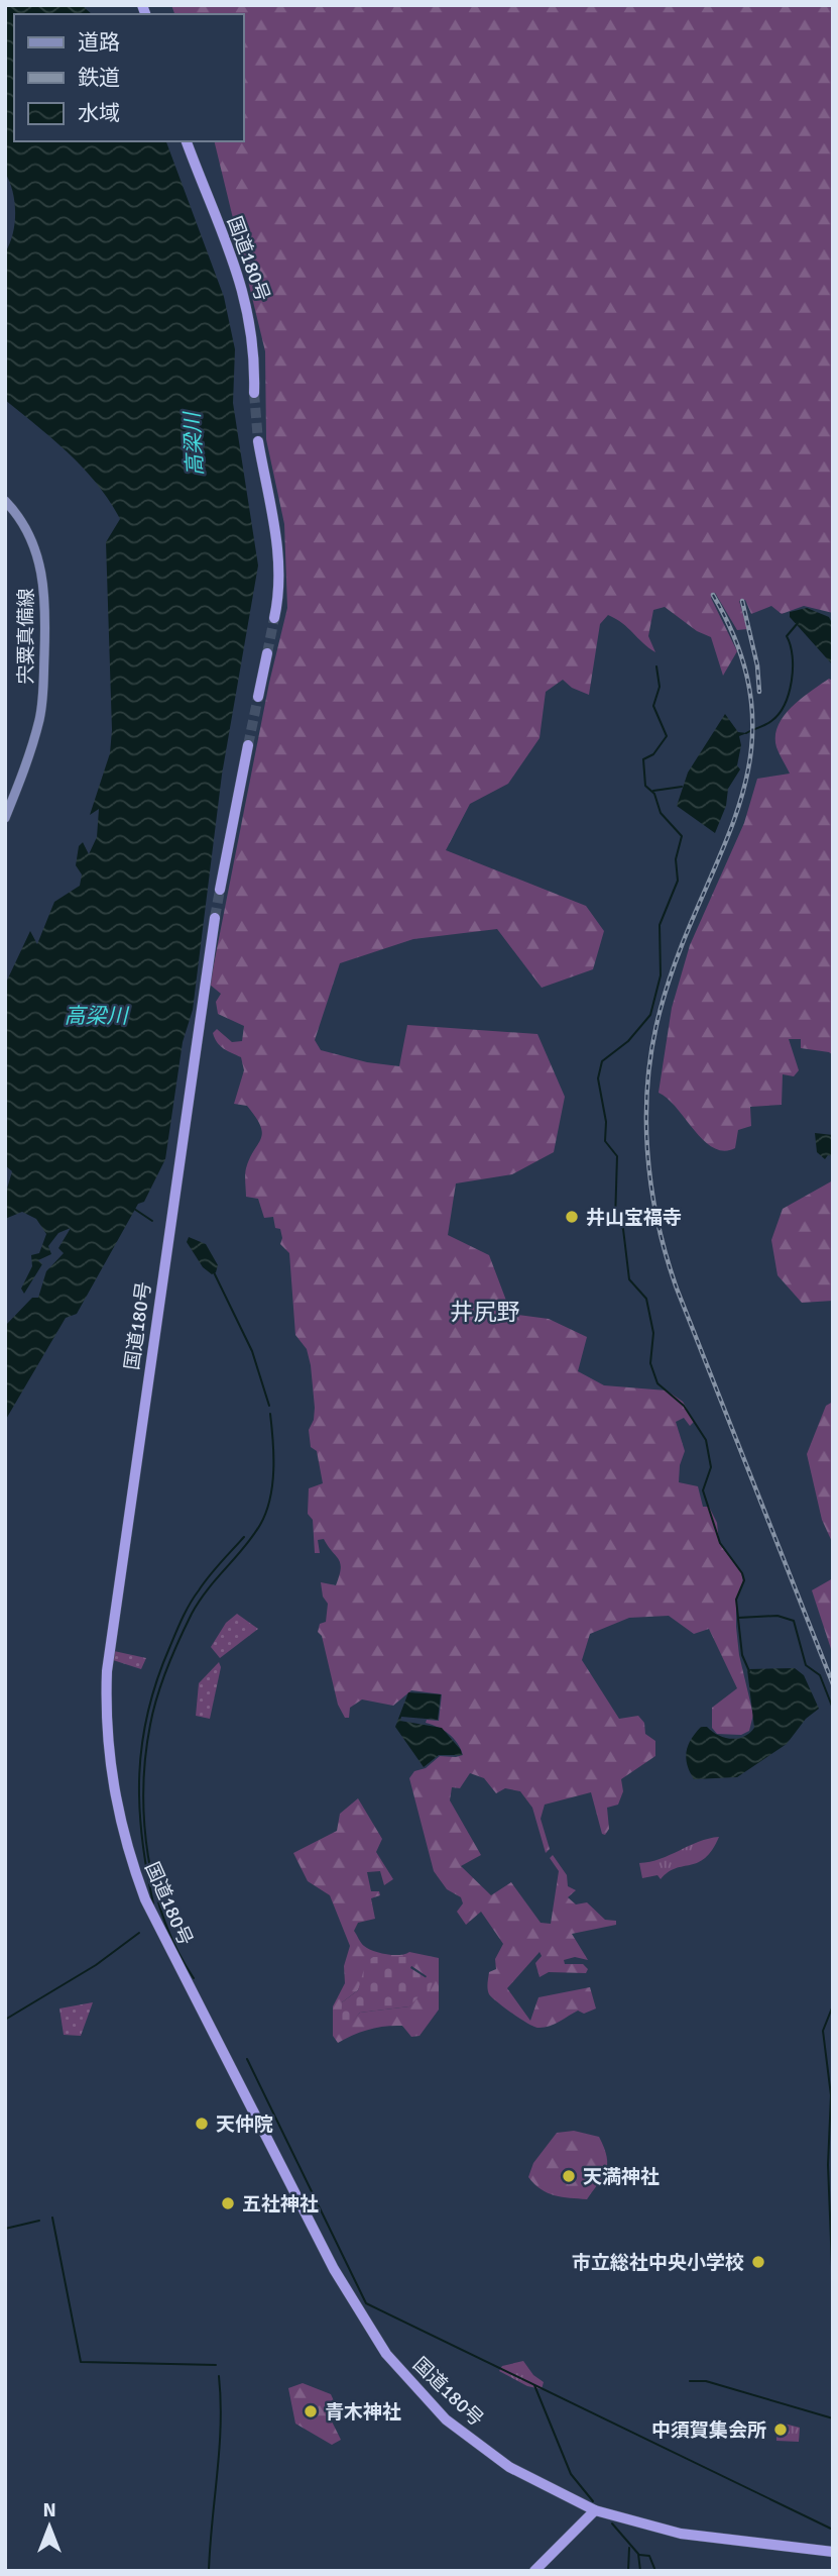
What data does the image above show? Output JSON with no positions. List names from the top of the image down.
{
  "streets": {
    "highway": ["国道180号"],
    "main road": ["宍粟真備線"]
  },
  "districts": ["井尻野"],
  "water": ["高梁川"],
  "places": [
    "井山宝福寺",
    "天仲院",
    "天満神社",
    "五社神社",
    "市立総社中央小学校",
    "青木神社",
    "中須賀集会所"
  ],
  "legend": ["道路", "鉄道", "水域"],
  "north": "top"
}
